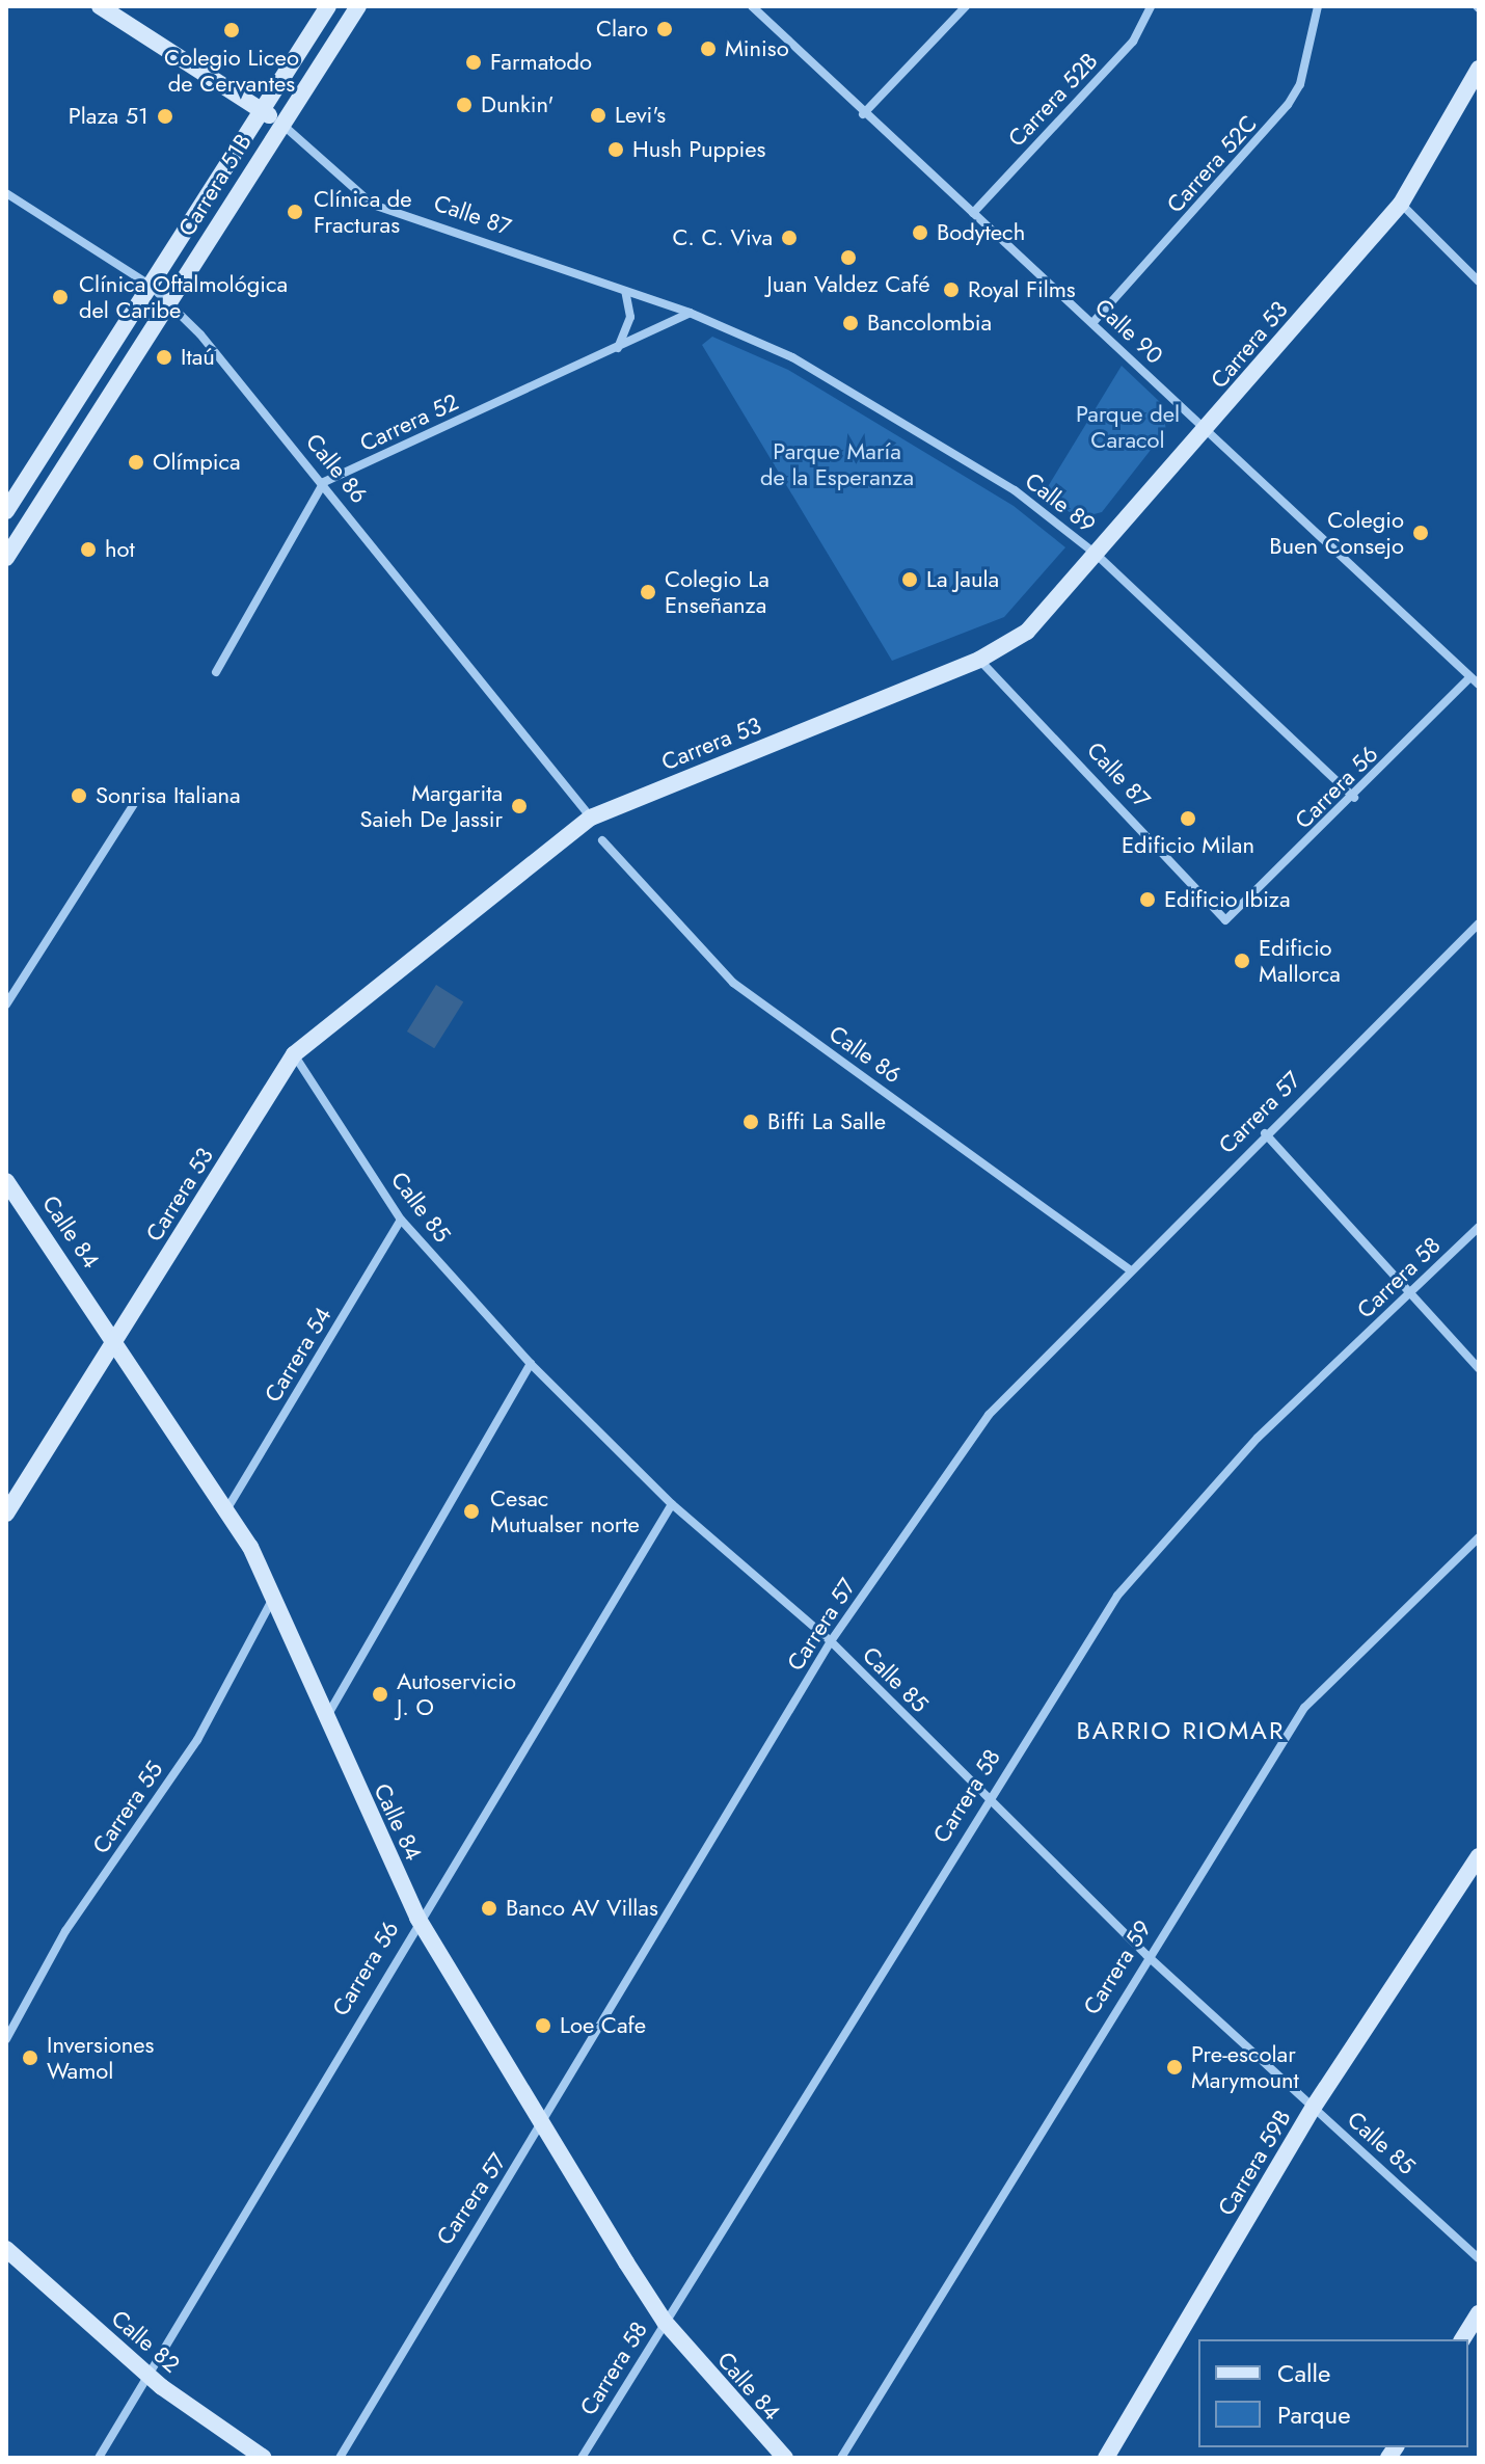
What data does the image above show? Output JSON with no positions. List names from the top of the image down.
{
  "streets": {
    "main road": [
      "Carrera 51B",
      "Calle 87",
      "Carrera 53",
      "Calle 84",
      "Carrera 59B",
      "Calle 82"
    ],
    "street": [
      "Carrera 52B",
      "Carrera 52C",
      "Calle 90",
      "Carrera 52",
      "Calle 86",
      "Calle 89",
      "Carrera 56",
      "Carrera 57",
      "Calle 85",
      "Carrera 58",
      "Carrera 54",
      "Carrera 55",
      "Carrera 59"
    ]
  },
  "crossings": [
    ["Carrera 52B", "Calle 90"],
    ["Carrera 52C", "Calle 90"],
    ["Carrera 51B", "Calle 87"],
    ["Carrera 51B", "Calle 86"],
    ["Calle 87", "Carrera 53"],
    ["Calle 87", "Carrera 52"],
    ["Calle 87", "Calle 89"],
    ["Calle 87", "Carrera 56"],
    ["Calle 90", "Carrera 53"],
    ["Calle 90", "Carrera 56"],
    ["Carrera 53", "Calle 86"],
    ["Carrera 53", "Calle 89"],
    ["Carrera 53", "Calle 85"],
    ["Carrera 53", "Calle 84"],
    ["Carrera 52", "Calle 86"],
    ["Carrera 52", "Calle 89"],
    ["Calle 86", "Carrera 57"],
    ["Calle 89", "Carrera 56"],
    ["Carrera 56", "Calle 85"],
    ["Carrera 56", "Calle 84"],
    ["Carrera 56", "Calle 82"],
    ["Carrera 57", "Calle 85"],
    ["Carrera 57", "Calle 84"],
    ["Calle 85", "Carrera 58"],
    ["Calle 85", "Carrera 54"],
    ["Calle 85", "Carrera 59"],
    ["Calle 85", "Carrera 59B"],
    ["Calle 84", "Carrera 58"],
    ["Calle 84", "Carrera 54"],
    ["Calle 84", "Carrera 55"]
  ],
  "districts": ["BARRIO RIOMAR"],
  "parks": ["Parque del Caracol", "Parque María de la Esperanza"],
  "places": [
    "Claro",
    "Colegio Liceo de Cervantes",
    "Miniso",
    "Farmatodo",
    "Dunkin'",
    "Levi's",
    "Plaza 51",
    "Hush Puppies",
    "Clínica de Fracturas",
    "Bodytech",
    "C. C. Viva",
    "Juan Valdez Café",
    "Royal Films",
    "Clínica Oftalmológica del Caribe",
    "Bancolombia",
    "Itaú",
    "Olímpica",
    "Colegio Buen Consejo",
    "hot",
    "La Jaula",
    "Colegio La Enseñanza",
    "Sonrisa Italiana",
    "Margarita Saieh De Jassir",
    "Edificio Milan",
    "Edificio Ibiza",
    "Edificio Mallorca",
    "Biffi La Salle",
    "Cesac Mutualser norte",
    "Autoservicio J. O",
    "Banco AV Villas",
    "Loe Cafe",
    "Inversiones Wamol",
    "Pre-escolar Marymount"
  ],
  "legend": ["Calle", "Parque"]
}
